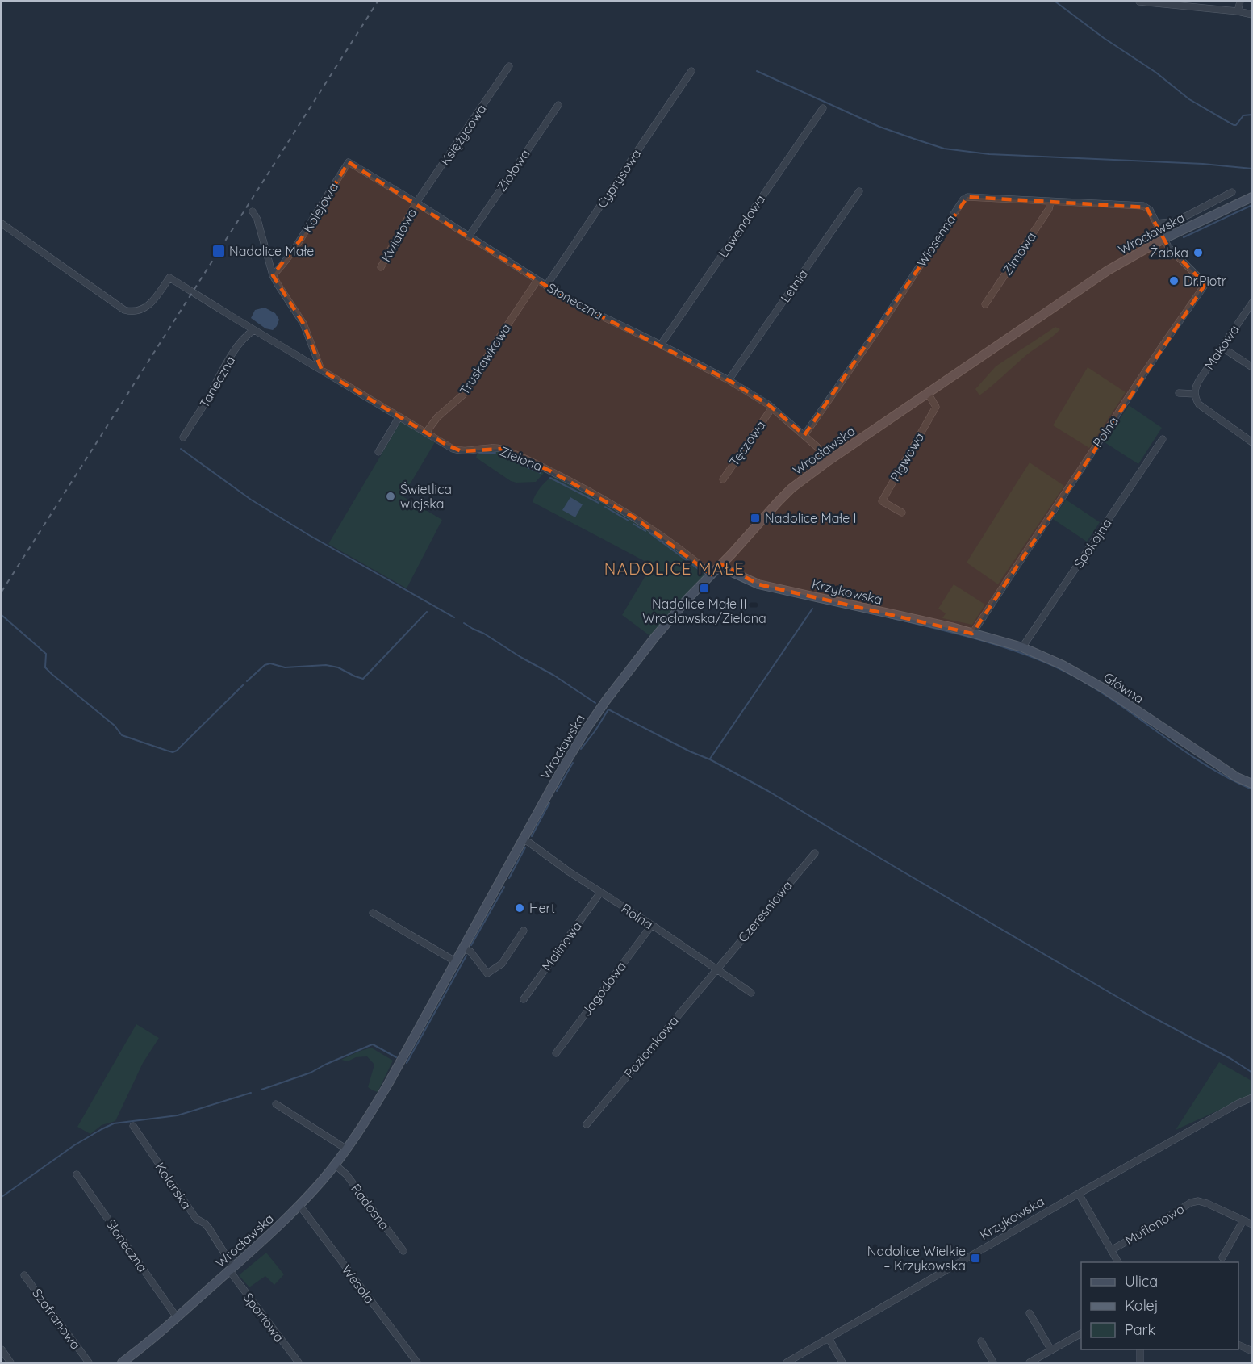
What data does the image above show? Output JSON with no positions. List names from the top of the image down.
{
  "streets": {
    "street": [
      "Księżycowa",
      "Ziołowa",
      "Cyprysowa",
      "Kolejowa",
      "Lawendowa",
      "Wrocławska",
      "Kwiatowa",
      "Wiosenna",
      "Zimowa",
      "Letnia",
      "Słoneczna",
      "Makowa",
      "Truskawkowa",
      "Taneczna",
      "Polna",
      "Tęczowa",
      "Pigwowa",
      "Zielona",
      "Spokojna",
      "Krzykowska",
      "Główna",
      "Czereśniowa",
      "Rolna",
      "Malinowa",
      "Jagodowa",
      "Poziomkowa",
      "Kolarska",
      "Radosna",
      "Muflonowa",
      "Wesoła",
      "Sportowa",
      "Szafranowa"
    ]
  },
  "crossings": [
    ["Księżycowa", "Kwiatowa"],
    ["Księżycowa", "Słoneczna"],
    ["Ziołowa", "Słoneczna"],
    ["Cyprysowa", "Słoneczna"],
    ["Kolejowa", "Słoneczna"],
    ["Lawendowa", "Słoneczna"],
    ["Wrocławska", "Wiosenna"],
    ["Wrocławska", "Słoneczna"],
    ["Wrocławska", "Polna"],
    ["Wrocławska", "Pigwowa"],
    ["Wrocławska", "Zielona"],
    ["Wrocławska", "Krzykowska"],
    ["Wrocławska", "Rolna"],
    ["Wrocławska", "Kolarska"],
    ["Wrocławska", "Radosna"],
    ["Wrocławska", "Wesoła"],
    ["Wrocławska", "Sportowa"],
    ["Kwiatowa", "Słoneczna"],
    ["Wiosenna", "Zimowa"],
    ["Wiosenna", "Słoneczna"],
    ["Wiosenna", "Polna"],
    ["Letnia", "Słoneczna"],
    ["Słoneczna", "Truskawkowa"],
    ["Słoneczna", "Tęczowa"],
    ["Truskawkowa", "Zielona"],
    ["Taneczna", "Zielona"],
    ["Polna", "Krzykowska"],
    ["Polna", "Główna"],
    ["Spokojna", "Główna"],
    ["Krzykowska", "Główna"],
    ["Czereśniowa", "Rolna"],
    ["Czereśniowa", "Poziomkowa"],
    ["Rolna", "Malinowa"],
    ["Rolna", "Jagodowa"],
    ["Rolna", "Poziomkowa"],
    ["Kolarska", "Sportowa"]
  ],
  "districts": ["NADOLICE MAŁE"],
  "places": {
    "transit": [
      "Nadolice Małe",
      "Nadolice Małe I",
      "Nadolice Małe II – Wrocławska/Zielona",
      "Nadolice Wielkie – Krzykowska"
    ],
    "other": [
      "Żabka",
      "Dr.Piotr",
      "Świetlica wiejska",
      "Hert"
    ]
  },
  "legend": ["Ulica", "Kolej", "Park"]
}
